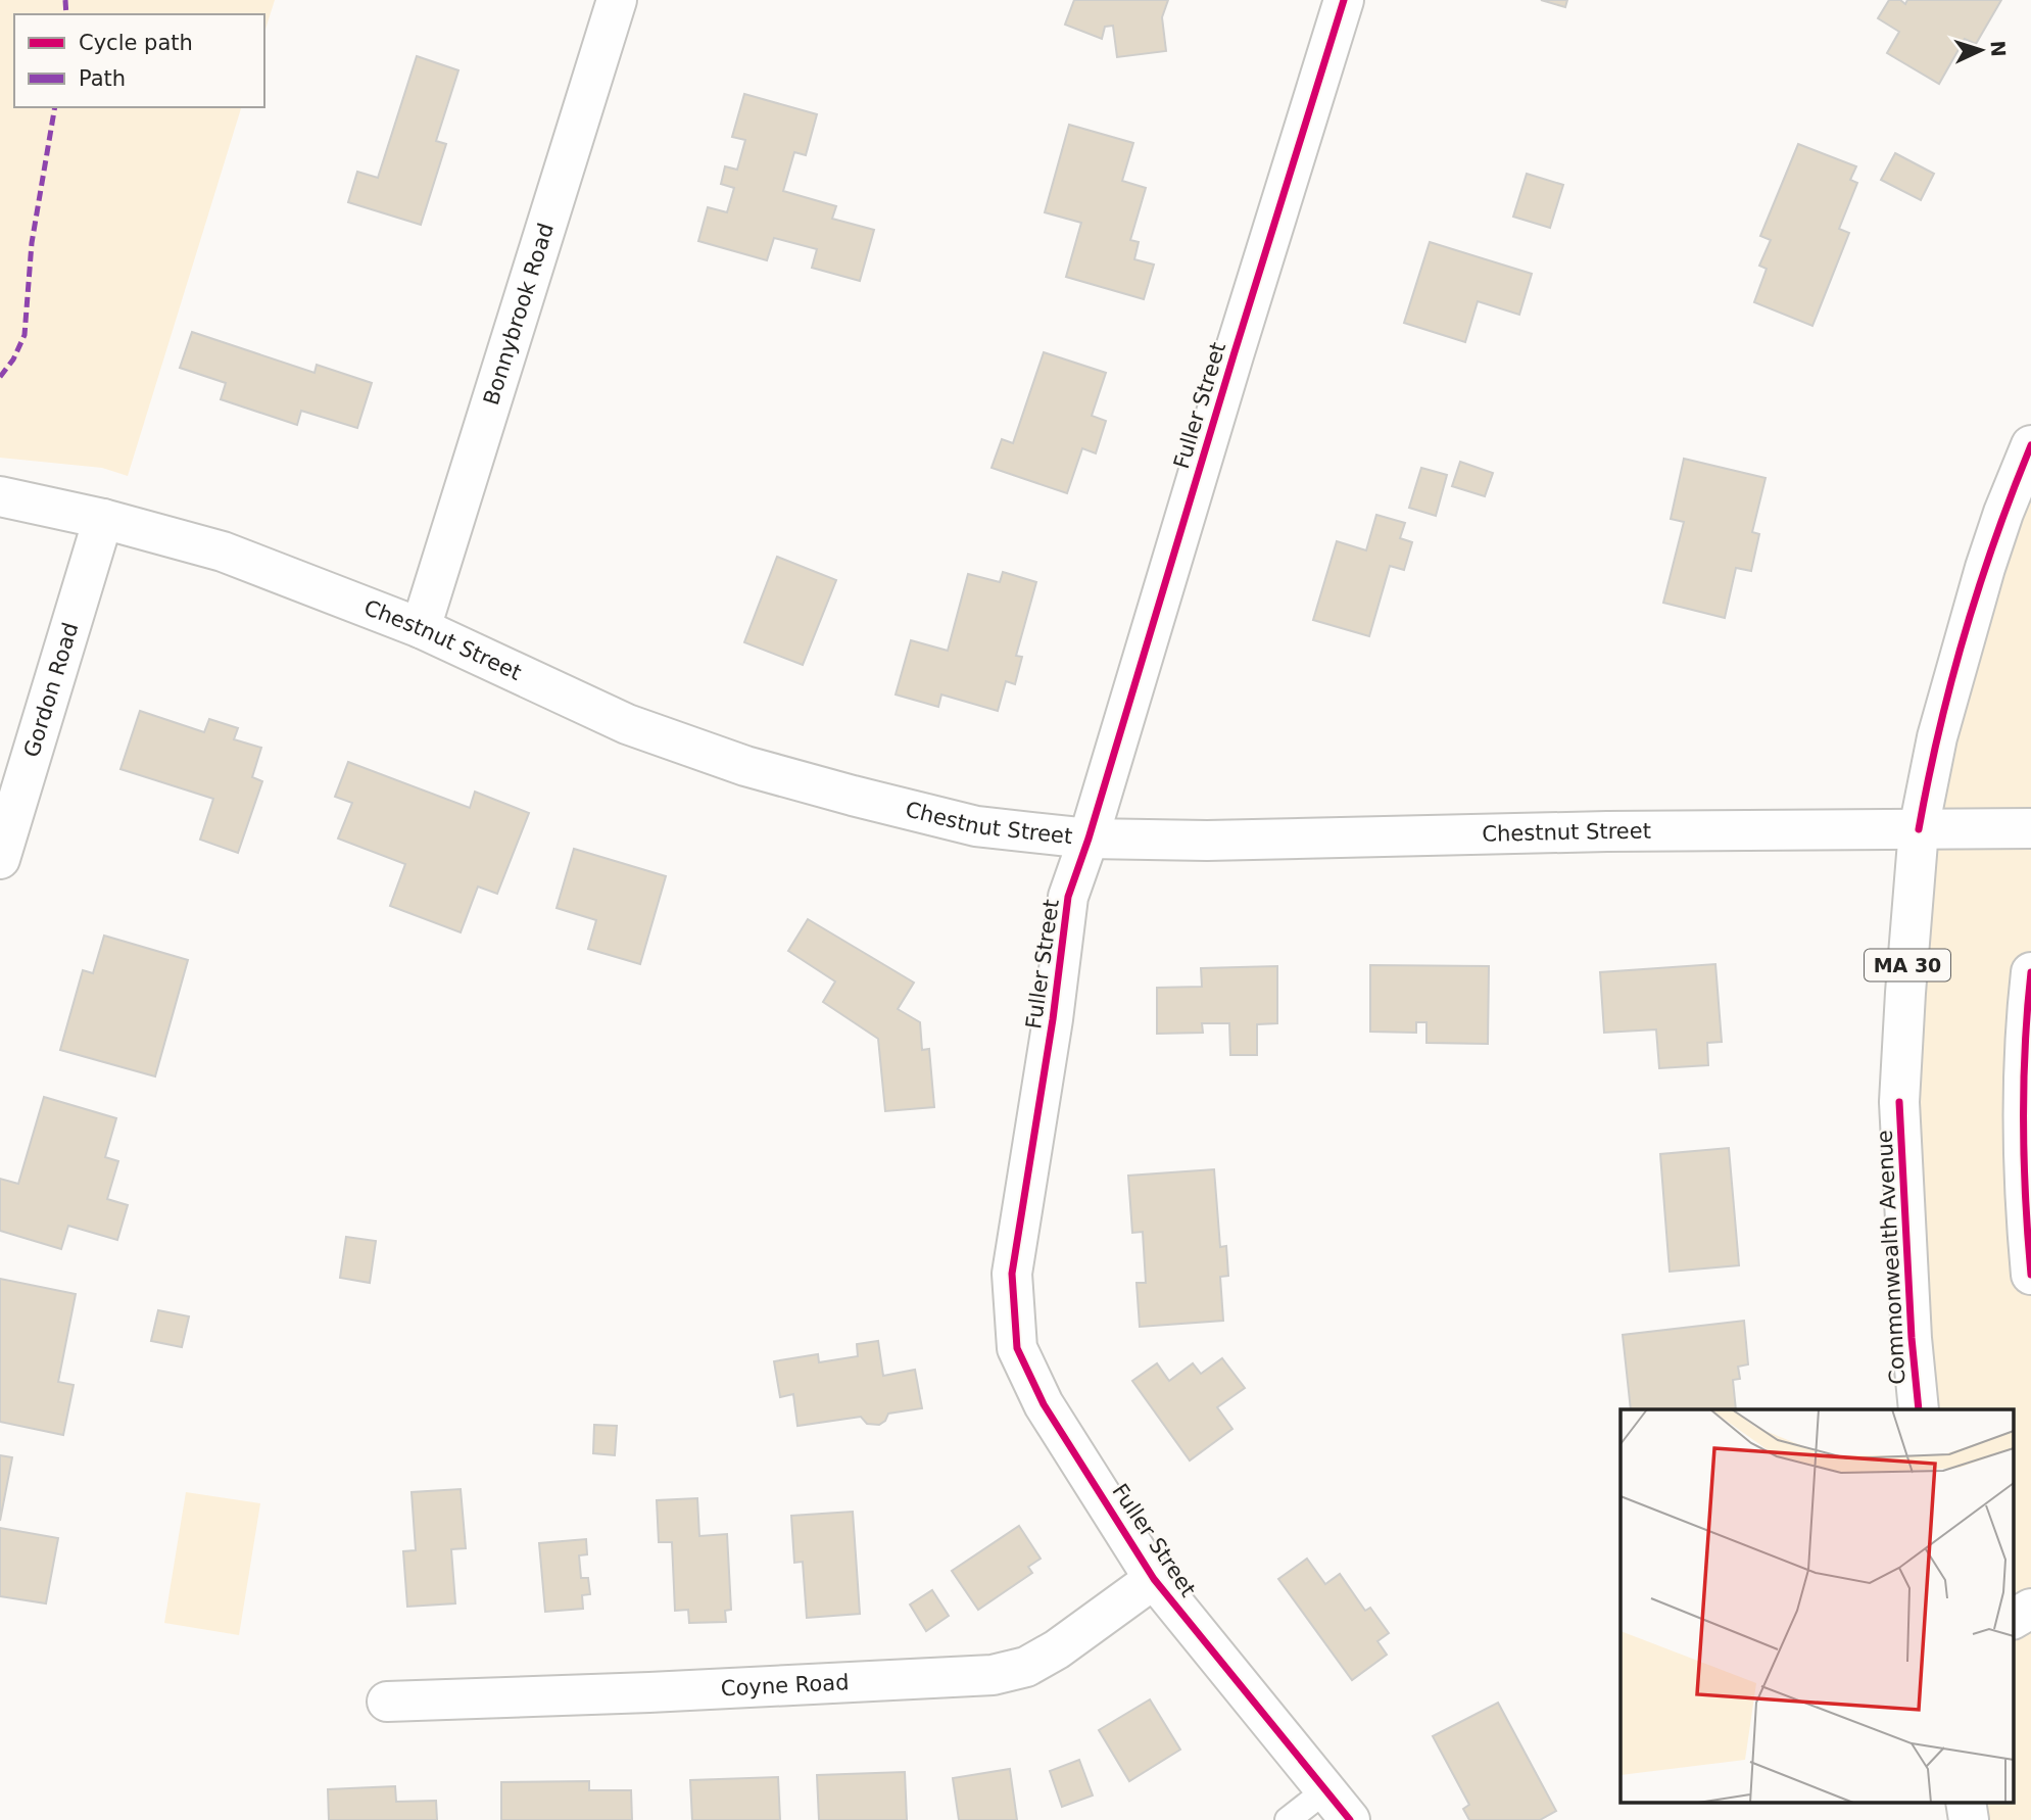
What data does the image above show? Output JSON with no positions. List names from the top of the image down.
{
  "streets": {
    "street": [
      "Bonnybrook Road",
      "Fuller Street",
      "Chestnut Street",
      "Gordon Road",
      "MA 30",
      "Commonwealth Avenue",
      "Coyne Road"
    ]
  },
  "crossings": [
    ["Bonnybrook Road", "Chestnut Street"],
    ["Fuller Street", "Chestnut Street"],
    ["Fuller Street", "Coyne Road"],
    ["Chestnut Street", "Gordon Road"],
    ["Chestnut Street", "Commonwealth Avenue"]
  ],
  "legend": ["Cycle path", "Path"],
  "north": "right"
}
